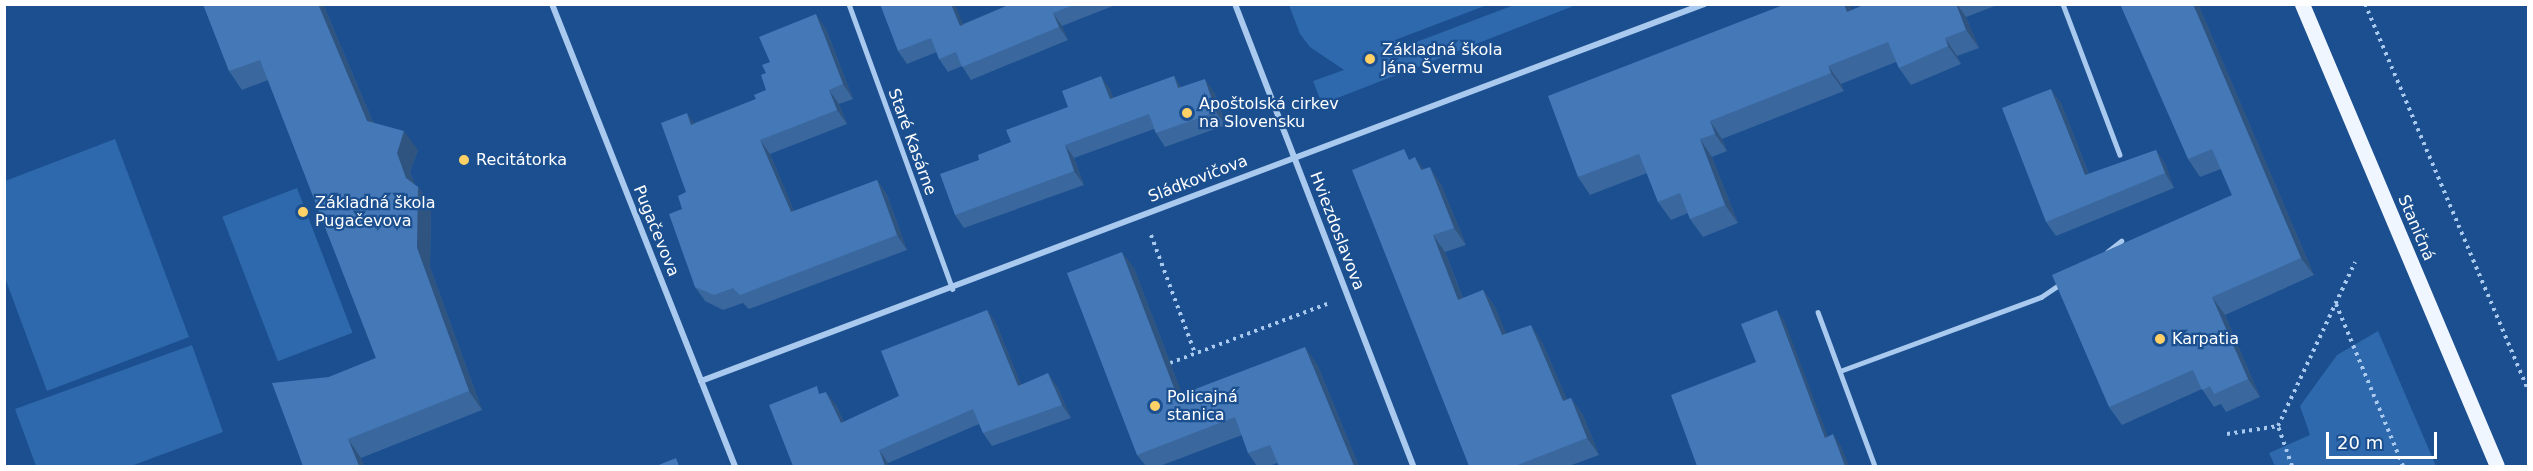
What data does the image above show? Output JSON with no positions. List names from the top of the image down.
{
  "streets": {
    "main road": ["Staničná"],
    "street": ["Sládkovičova", "Pugačevova", "Hviezdoslavova"],
    "lane": ["Staré Kasárne"]
  },
  "crossings": [
    ["Staré Kasárne", "Sládkovičova"],
    ["Sládkovičova", "Pugačevova"],
    ["Sládkovičova", "Hviezdoslavova"]
  ],
  "places": [
    "Základná škola Jána Švermu",
    "Apoštolská cirkev na Slovensku",
    "Recitátorka",
    "Základná škola Pugačevova",
    "Karpatia",
    "Policajná stanica"
  ],
  "scale_bar": "20 m"
}
